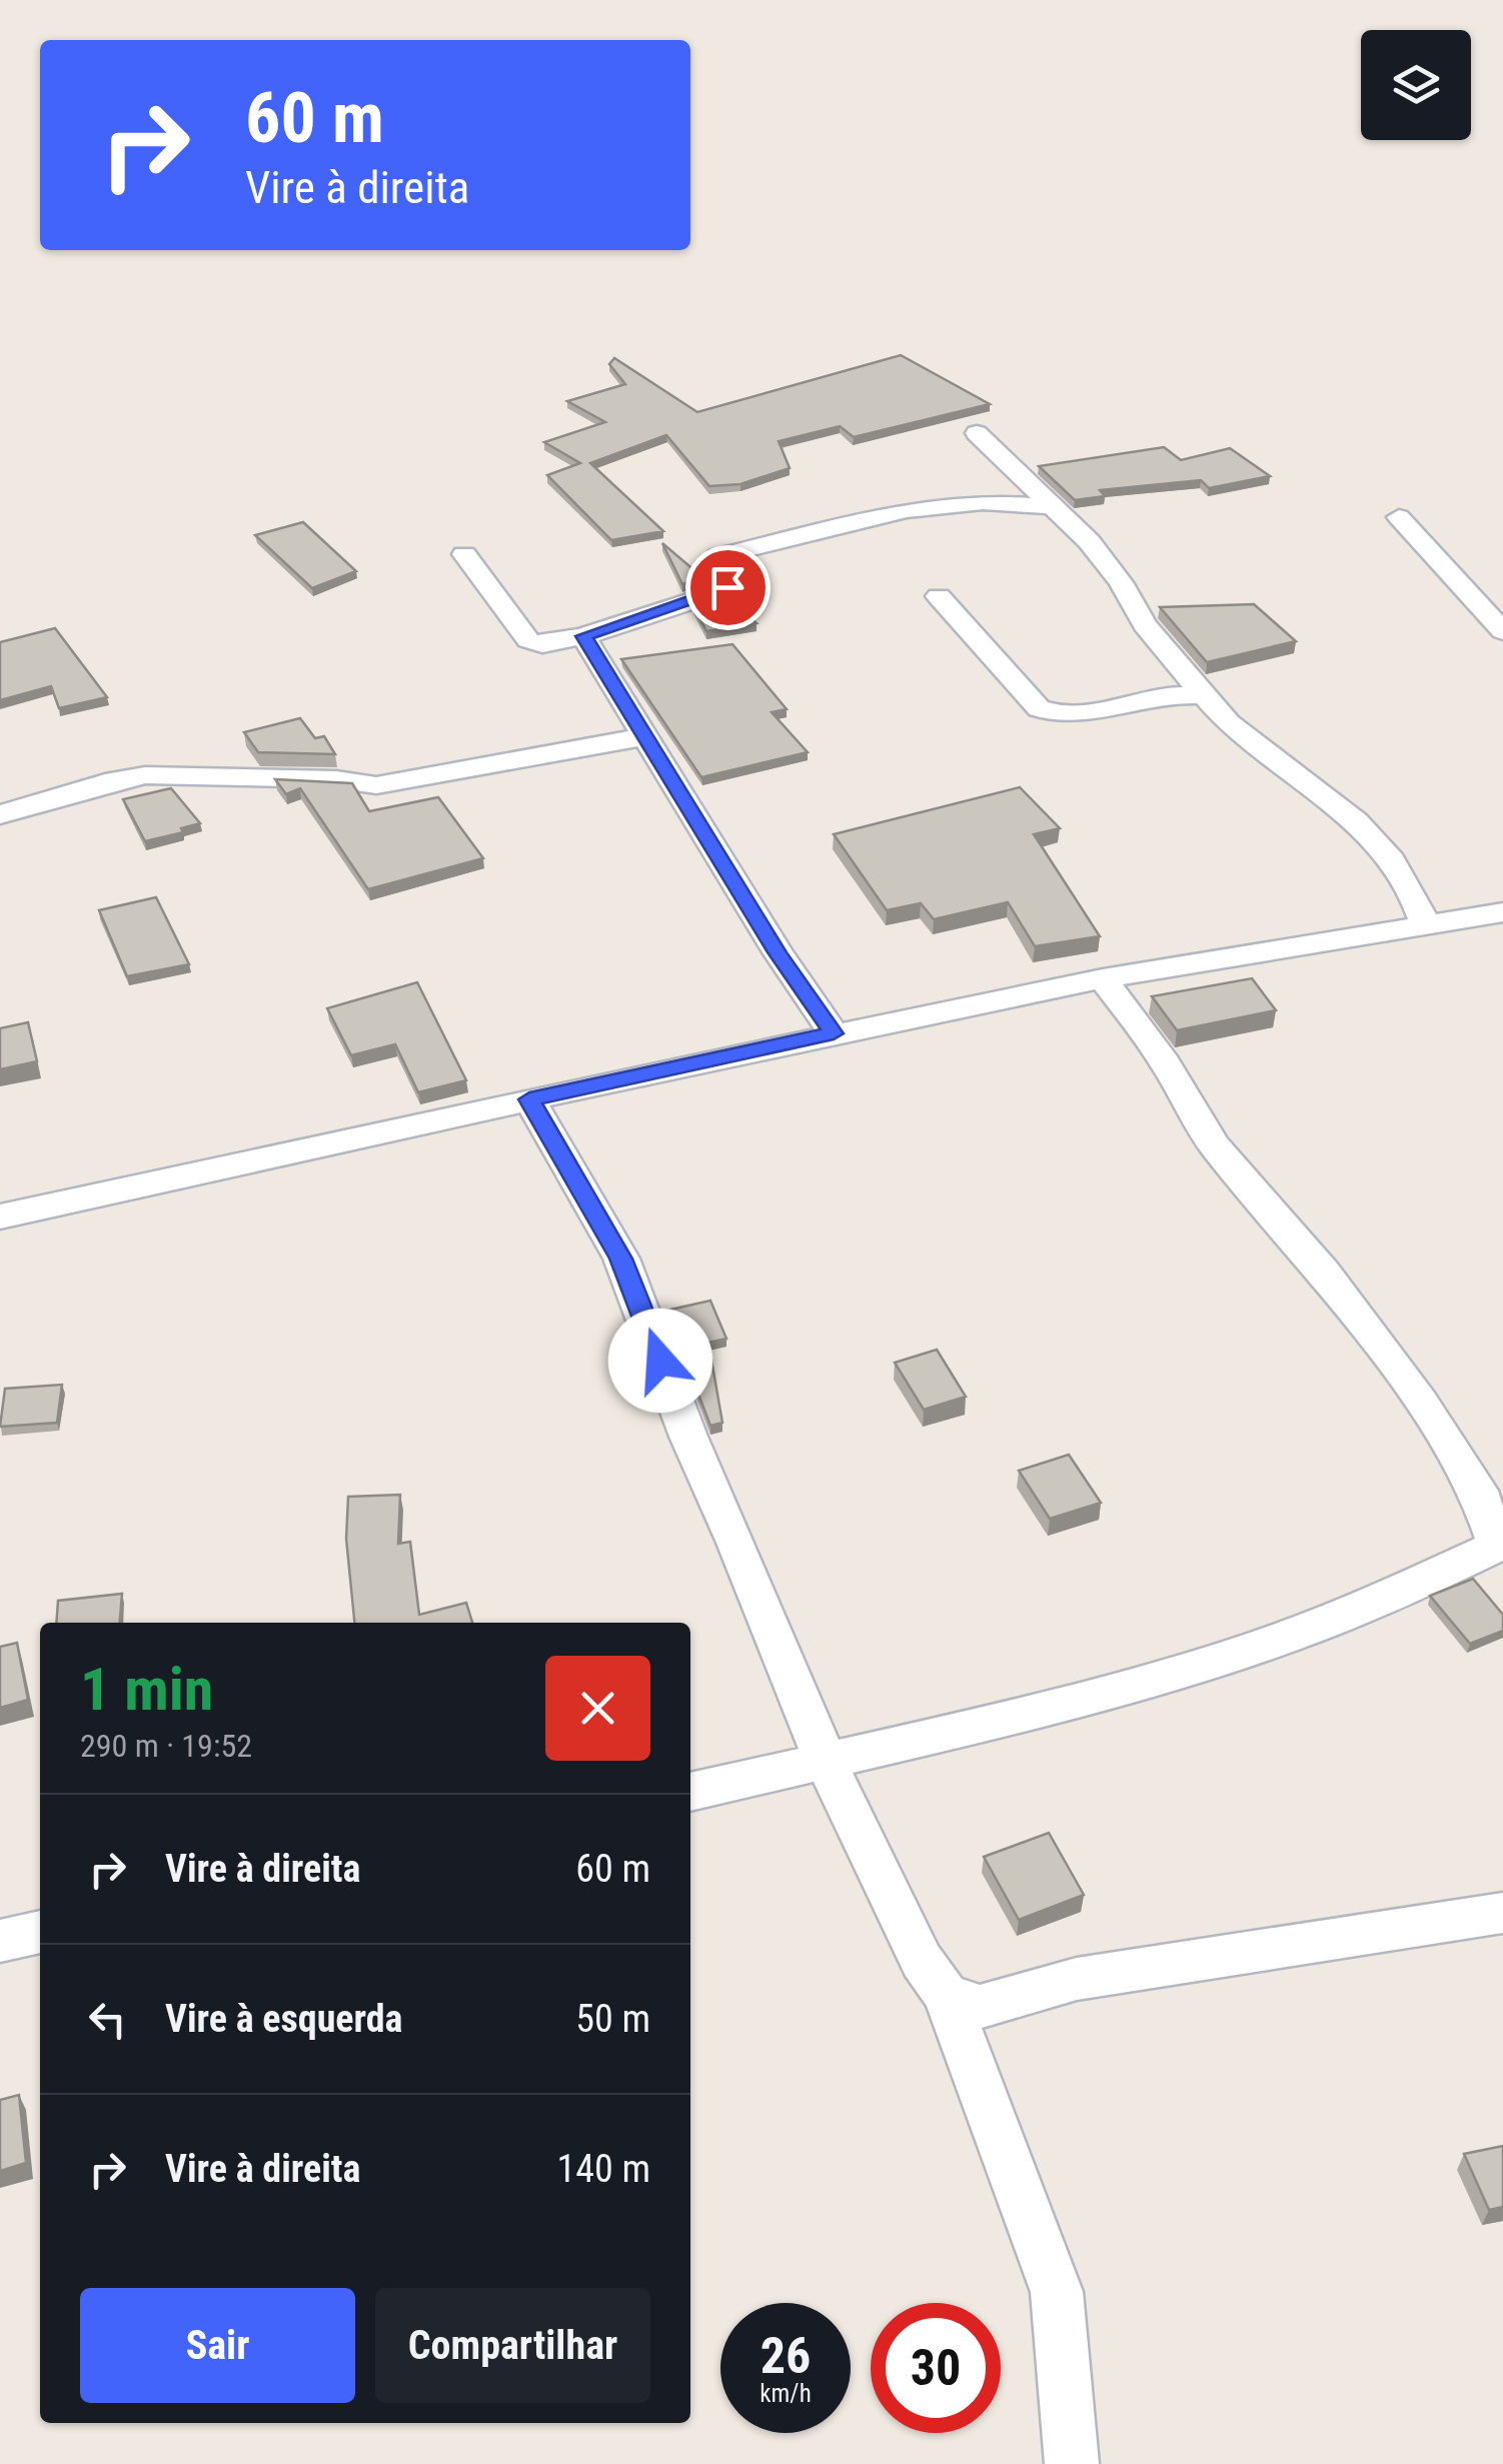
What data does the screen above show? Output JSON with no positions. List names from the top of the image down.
{
  "page": {
    "turn": ["60 m", "Vire à direita"],
    "heading": ["1 min", "290 m · 19:52"],
    "list": [
      {
        "name": "Vire à direita",
        "value": "60 m"
      },
      {
        "name": "Vire à esquerda",
        "value": "50 m"
      },
      {
        "name": "Vire à direita",
        "value": "140 m"
      }
    ],
    "buttons": ["Sair", "Compartilhar"],
    "speed": "26 km/h",
    "limit": "30"
  }
}
